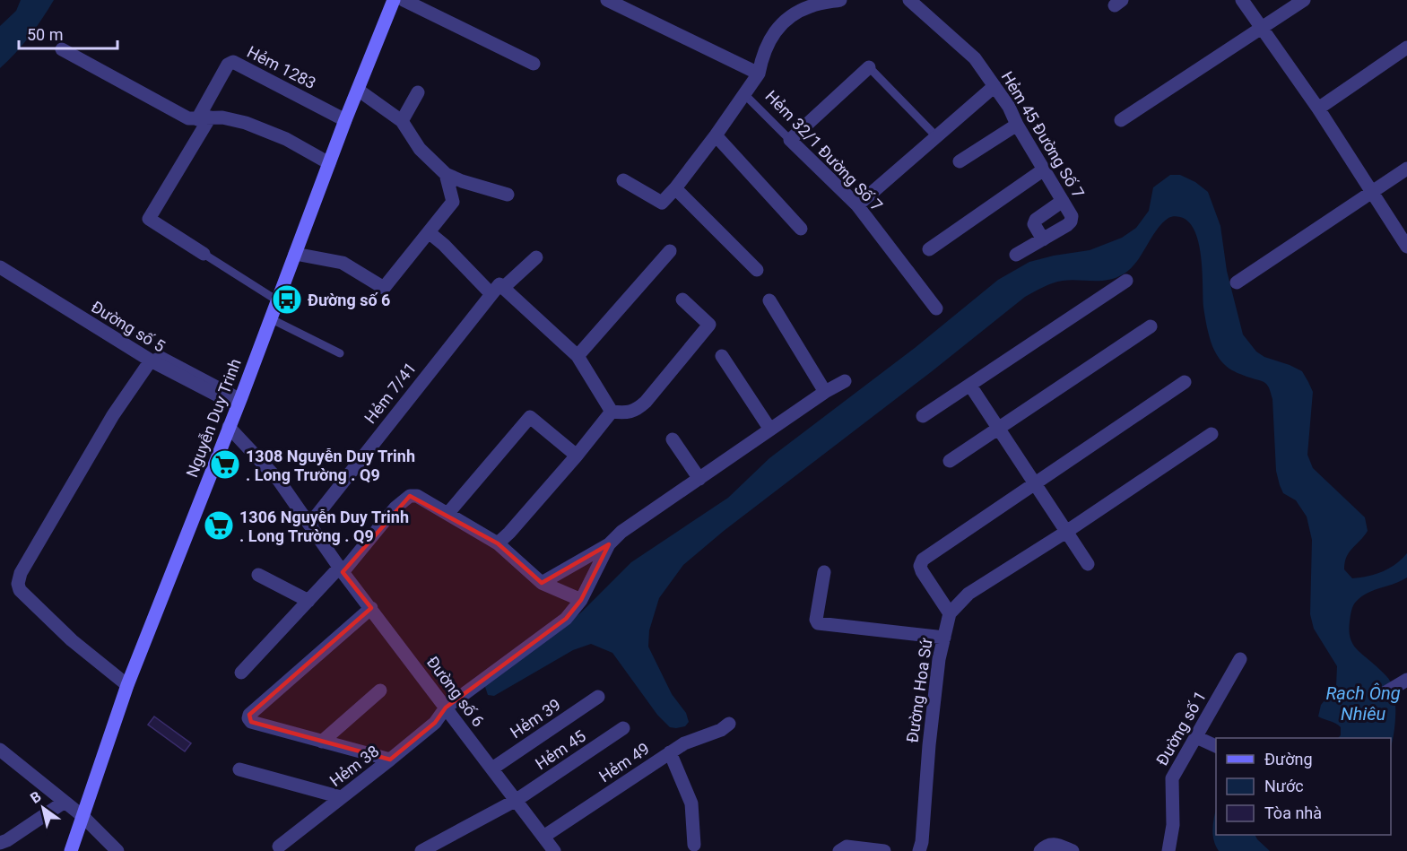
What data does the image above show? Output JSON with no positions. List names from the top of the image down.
{
  "streets": {
    "main road": ["Nguyễn Duy Trinh"],
    "street": [
      "Hẻm 1283",
      "Hẻm 45 Đường Số 7",
      "Hẻm 32/1 Đường Số 7",
      "Đường số 5",
      "Hẻm 7/41",
      "Đường Hoa Sứ",
      "Đường số 6",
      "Hẻm 39",
      "Đường số 1",
      "Hẻm 45",
      "Hẻm 49",
      "Hẻm 38"
    ]
  },
  "crossings": [
    ["Hẻm 1283", "Nguyễn Duy Trinh"],
    ["Đường số 5", "Nguyễn Duy Trinh"],
    ["Hẻm 7/41", "Đường số 6"],
    ["Nguyễn Duy Trinh", "Đường số 6"],
    ["Đường số 6", "Hẻm 39"],
    ["Đường số 6", "Hẻm 45"],
    ["Đường số 6", "Hẻm 49"],
    ["Đường số 6", "Hẻm 38"]
  ],
  "water": ["Rạch Ông Nhiêu"],
  "places": {
    "bus stop": ["Đường số 6"],
    "supermarket": ["1308 Nguyễn Duy Trinh . Long Trường . Q9", "1306 Nguyễn Duy Trinh . Long Trường . Q9"]
  },
  "legend": ["Đường", "Nước", "Tòa nhà"],
  "scale_bar": "50 m",
  "north": "top left"
}
